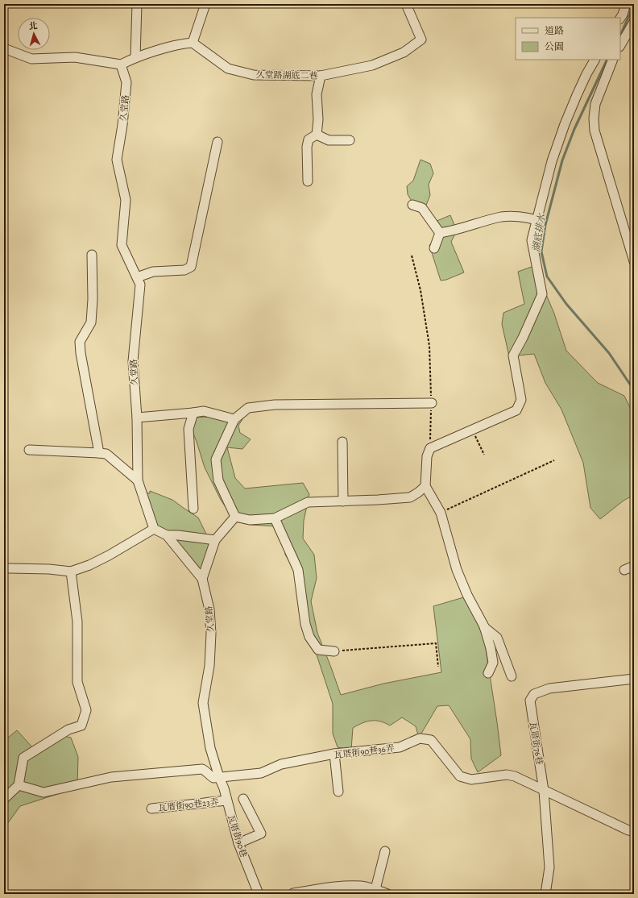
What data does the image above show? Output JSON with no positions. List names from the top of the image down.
{
  "streets": {
    "street": [
      "久堂路湖底二巷",
      "久堂路",
      "瓦厝街76巷",
      "瓦厝街90巷36弄",
      "瓦厝街90巷23弄",
      "瓦厝街90巷"
    ]
  },
  "crossings": [
    ["久堂路", "瓦厝街90巷36弄"],
    ["久堂路", "瓦厝街90巷"],
    ["瓦厝街76巷", "瓦厝街90巷36弄"],
    ["瓦厝街90巷36弄", "瓦厝街90巷"],
    ["瓦厝街90巷23弄", "瓦厝街90巷"]
  ],
  "water": ["湖底排水"],
  "legend": ["道路", "公園"],
  "north": "top"
}
